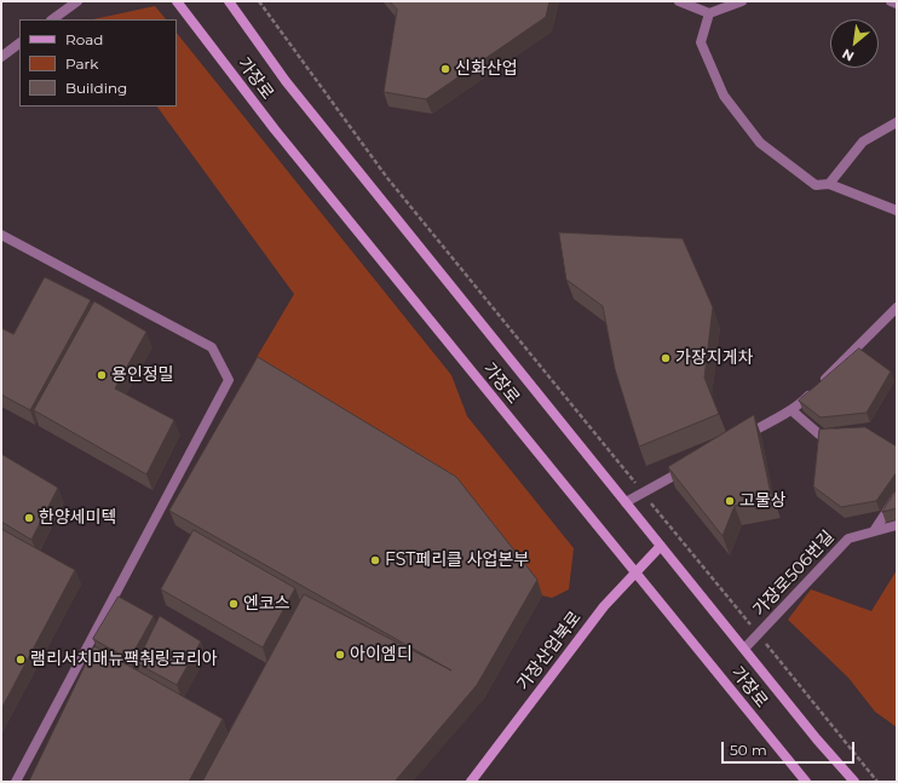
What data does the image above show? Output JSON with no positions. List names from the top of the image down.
{
  "streets": {
    "main road": ["가장로", "가장산업북로"],
    "street": ["가장로506번길"]
  },
  "crossings": [
    ["가장로", "가장로506번길"],
    ["가장로", "가장산업북로"]
  ],
  "places": [
    "신화산업",
    "가장지게차",
    "용인정밀",
    "고물상",
    "한양세미텍",
    "FST페리클 사업본부",
    "엔코스",
    "아이엠디",
    "램리서치매뉴팩춰링코리아"
  ],
  "legend": ["Road", "Park", "Building"],
  "scale_bar": "50 m",
  "north": "bottom left"
}
